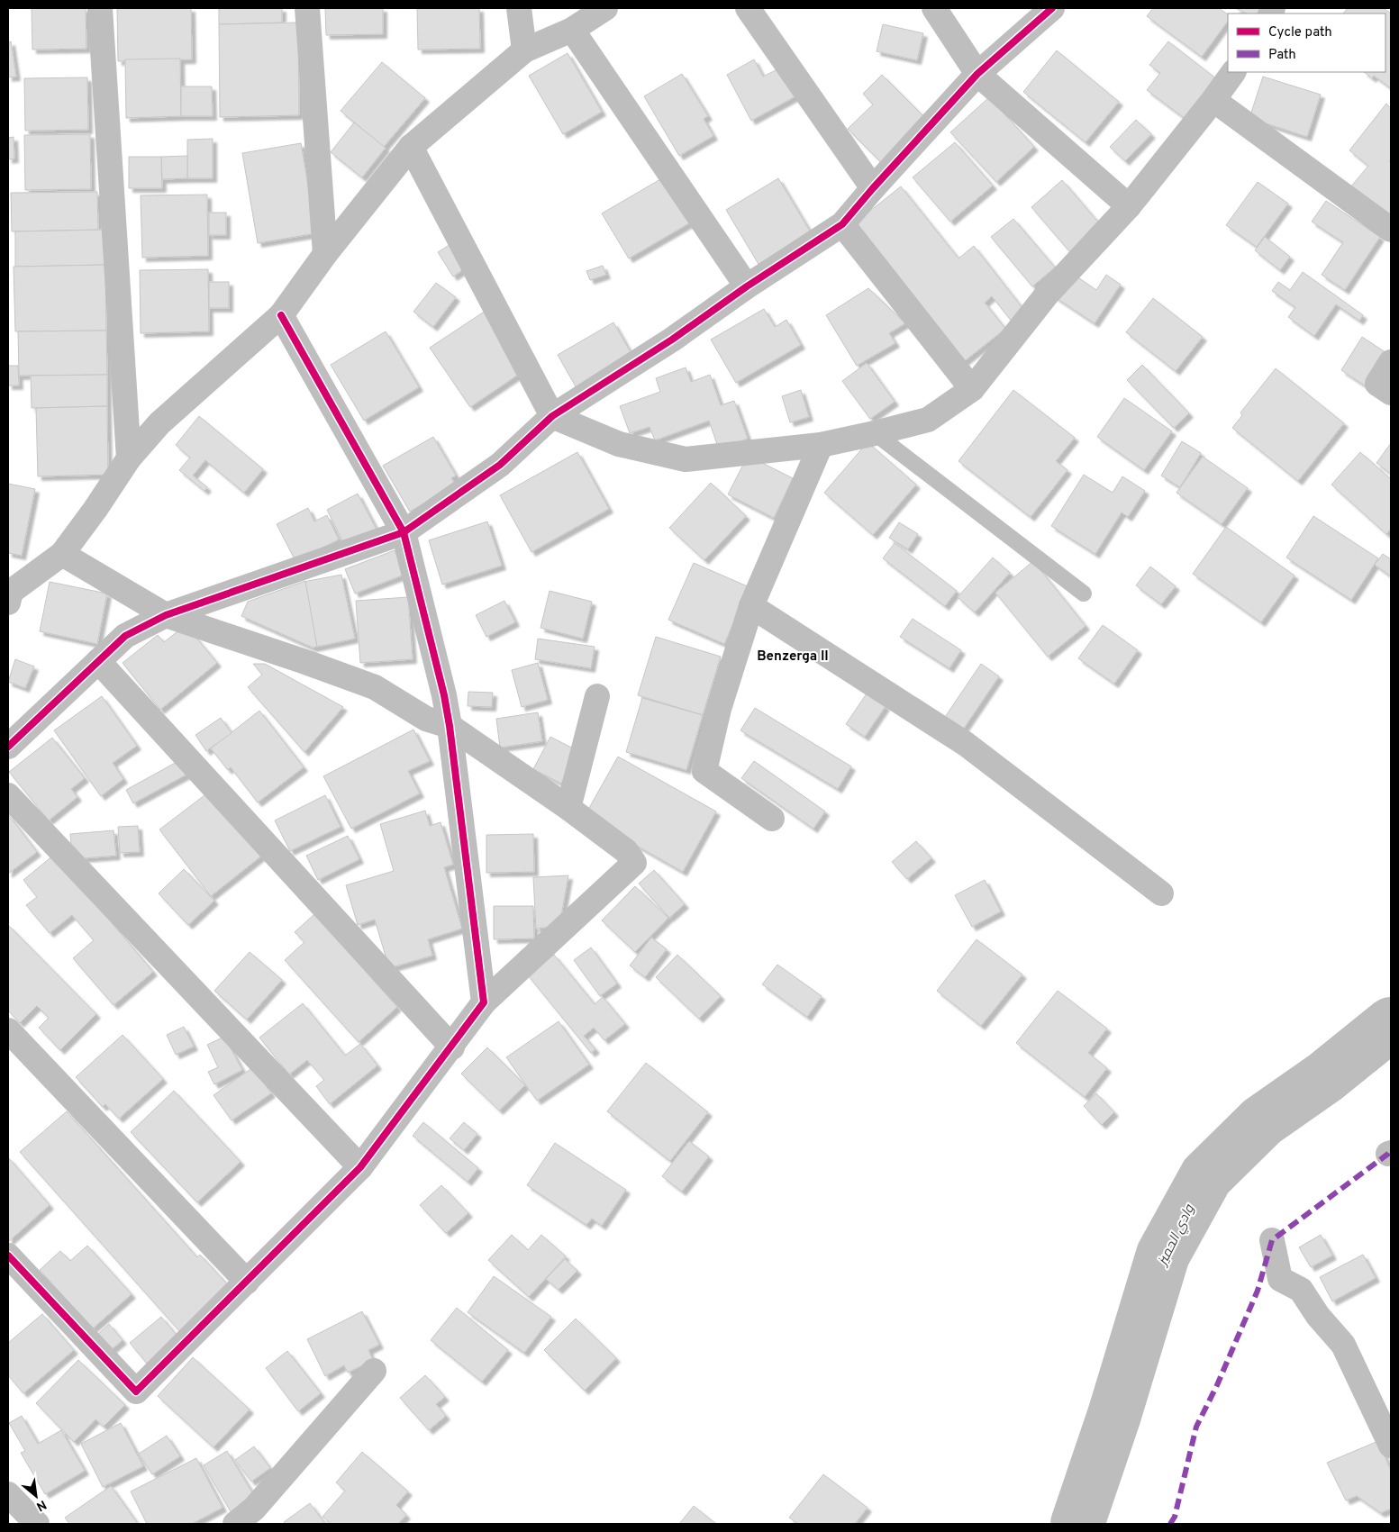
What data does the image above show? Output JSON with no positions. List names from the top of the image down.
{
  "districts": ["Benzerga II"],
  "water": ["وادي الحميز"],
  "legend": ["Cycle path", "Path"],
  "north": "bottom right"
}
